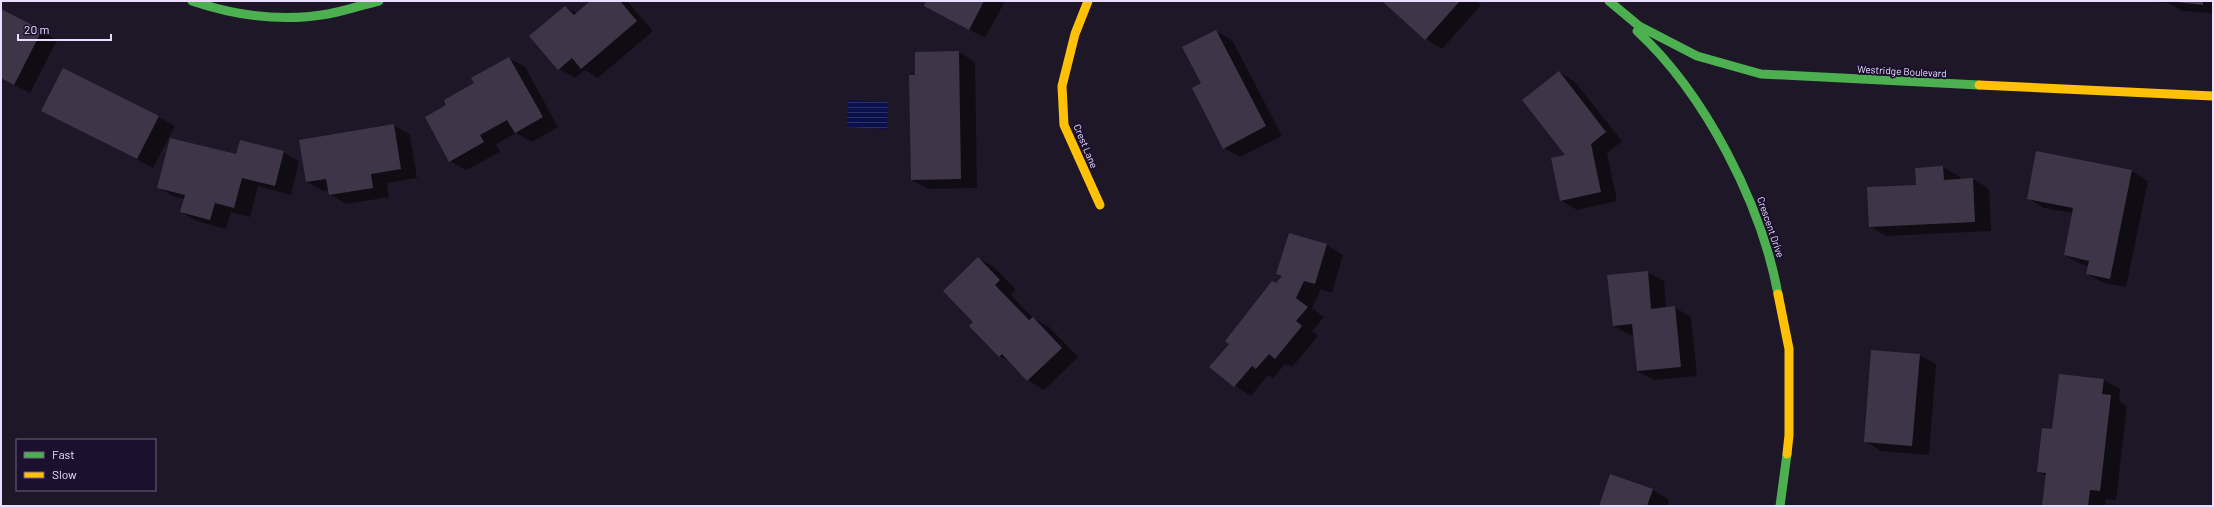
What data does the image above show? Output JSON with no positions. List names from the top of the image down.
{
  "streets": {
    "street": ["Westridge Boulevard", "Crest Lane", "Crescent Drive"]
  },
  "crossings": [
    ["Westridge Boulevard", "Crescent Drive"]
  ],
  "legend": ["Fast", "Slow"],
  "scale_bar": "20 m"
}
